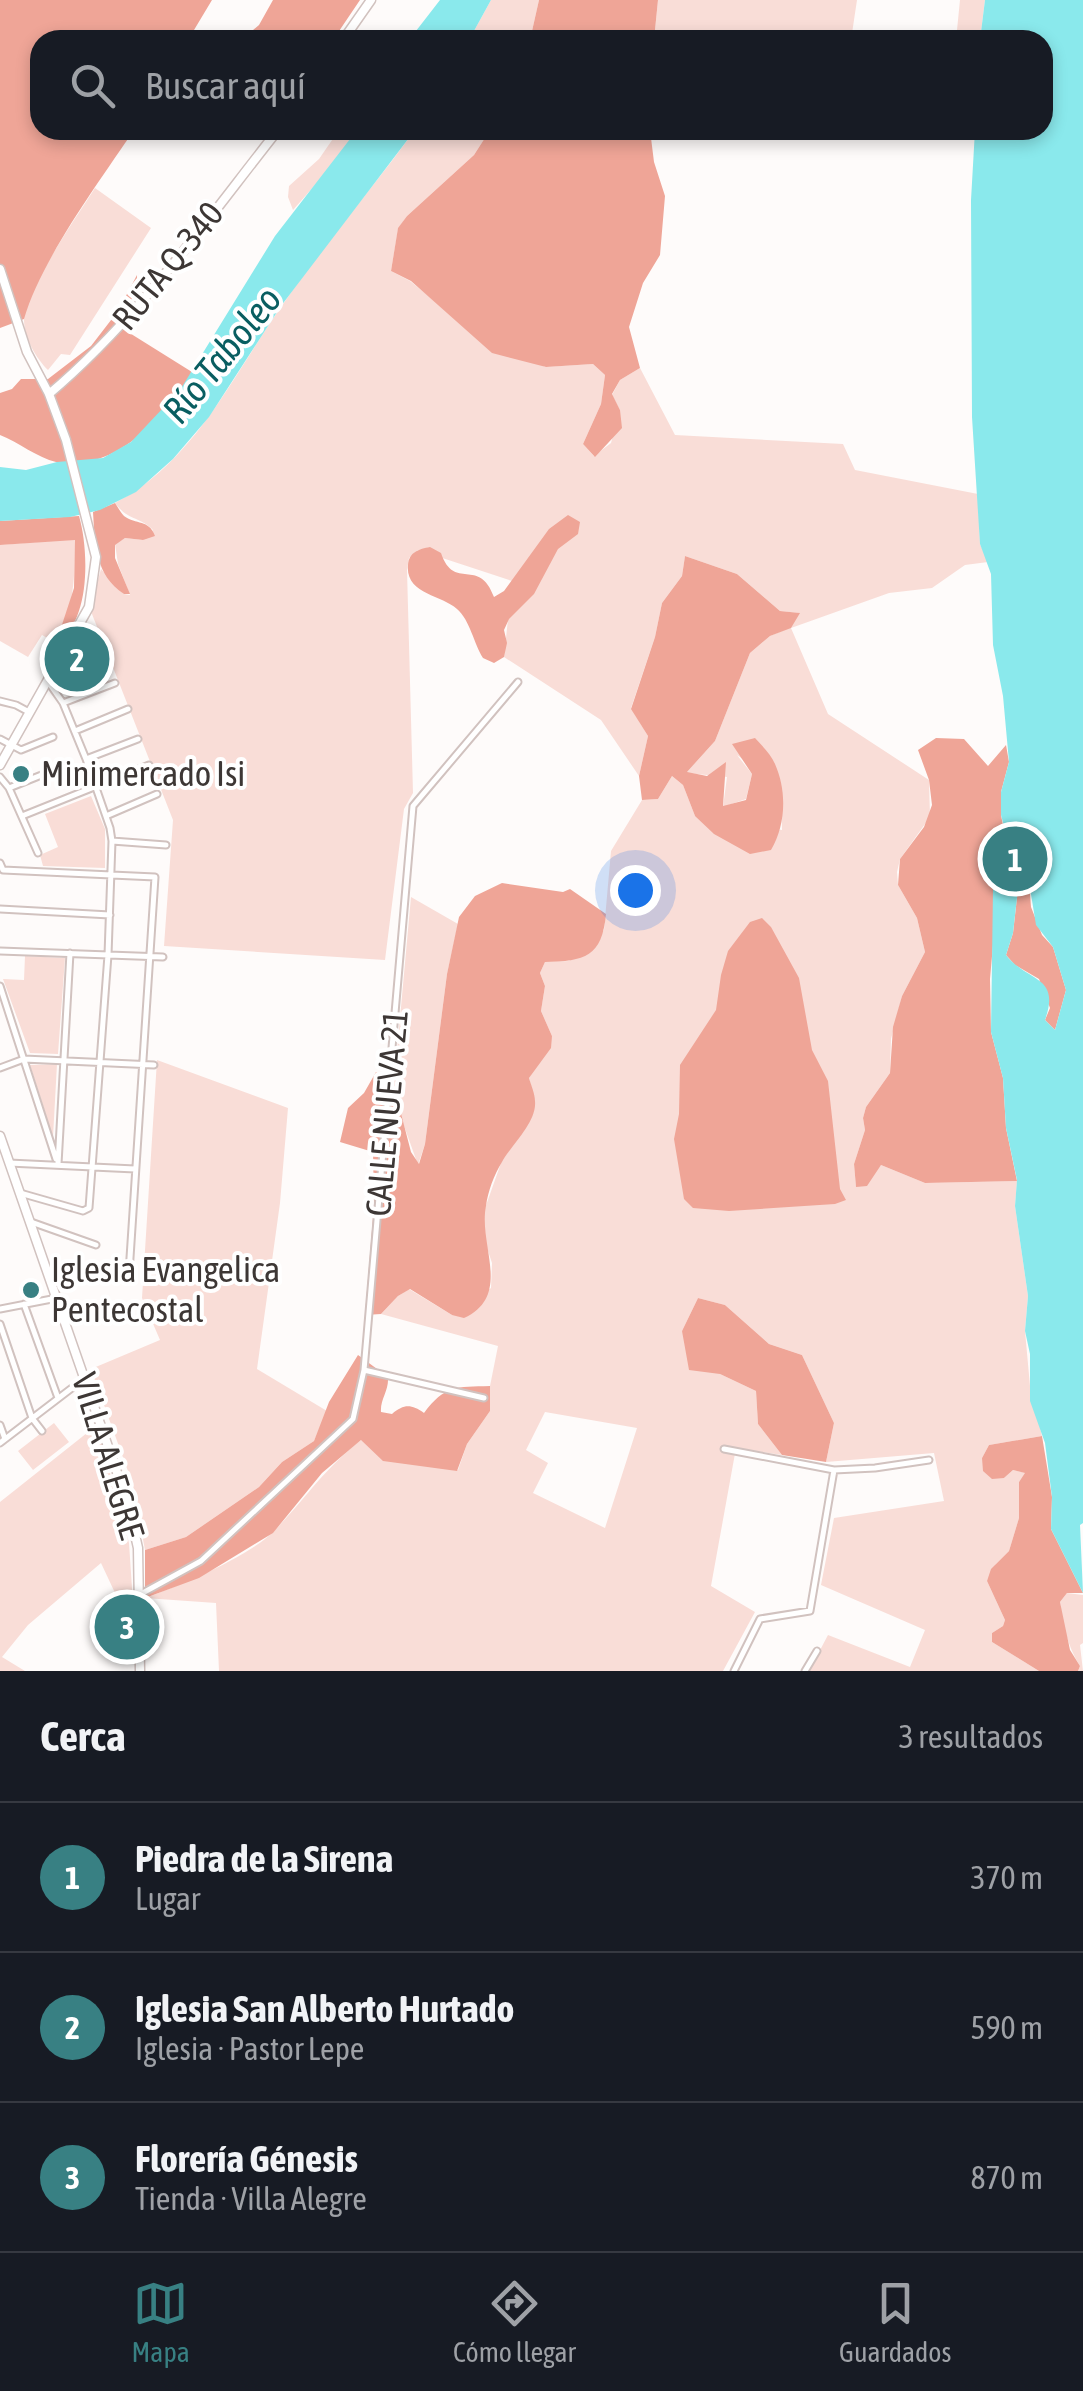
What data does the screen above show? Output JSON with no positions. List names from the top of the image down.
{
  "streets": {
    "street": ["RUTA Q-340", "CALLE NUEVA 21", "VILLA ALEGRE"]
  },
  "crossings": [
    ["CALLE NUEVA 21", "VILLA ALEGRE"]
  ],
  "water": ["Río Taboleo"],
  "places": ["Minimercado Isi", "Iglesia Evangelica Pentecostal"],
  "page": {
    "search": "Buscar aquí",
    "pins": ["2", "1", "3"],
    "heading": ["Cerca", "3 resultados"],
    "list": [
      {
        "mark": "1",
        "name": "Piedra de la Sirena",
        "note": "Lugar",
        "value": "370 m"
      },
      {
        "mark": "2",
        "name": "Iglesia San Alberto Hurtado",
        "note": "Iglesia · Pastor Lepe",
        "value": "590 m"
      },
      {
        "mark": "3",
        "name": "Florería Génesis",
        "note": "Tienda · Villa Alegre",
        "value": "870 m"
      }
    ],
    "nav": ["Mapa", "Cómo llegar", "Guardados"]
  }
}
